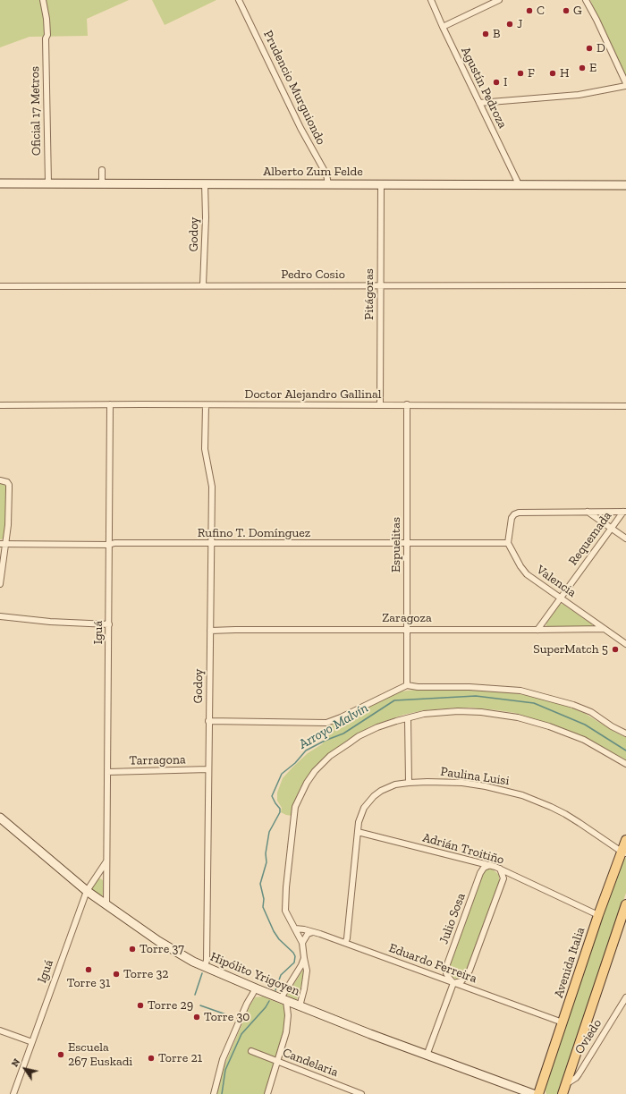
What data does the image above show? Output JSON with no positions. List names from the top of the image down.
{
  "streets": {
    "main road": ["Avenida Italia"],
    "street": [
      "Prudencio Murguiondo",
      "Agustín Pedroza",
      "Oficial 17 Metros",
      "Alberto Zum Felde",
      "Godoy",
      "Pedro Cosio",
      "Pitágoras",
      "Doctor Alejandro Gallinal",
      "Rufino T. Domínguez",
      "Requemada",
      "Espuelitas",
      "Valencia",
      "Zaragoza",
      "Iguá",
      "Tarragona",
      "Paulina Luisi",
      "Adrián Troitiño",
      "Julio Sosa",
      "Eduardo Ferreira",
      "Hipólito Yrigoyen",
      "Oviedo",
      "Candelaria"
    ]
  },
  "crossings": [
    ["Prudencio Murguiondo", "Alberto Zum Felde"],
    ["Agustín Pedroza", "Alberto Zum Felde"],
    ["Oficial 17 Metros", "Alberto Zum Felde"],
    ["Alberto Zum Felde", "Godoy"],
    ["Alberto Zum Felde", "Pitágoras"],
    ["Godoy", "Pedro Cosio"],
    ["Godoy", "Doctor Alejandro Gallinal"],
    ["Godoy", "Rufino T. Domínguez"],
    ["Godoy", "Zaragoza"],
    ["Godoy", "Tarragona"],
    ["Godoy", "Hipólito Yrigoyen"],
    ["Pedro Cosio", "Pitágoras"],
    ["Pitágoras", "Doctor Alejandro Gallinal"],
    ["Doctor Alejandro Gallinal", "Espuelitas"],
    ["Doctor Alejandro Gallinal", "Iguá"],
    ["Rufino T. Domínguez", "Espuelitas"],
    ["Rufino T. Domínguez", "Valencia"],
    ["Rufino T. Domínguez", "Iguá"],
    ["Requemada", "Valencia"],
    ["Requemada", "Zaragoza"],
    ["Espuelitas", "Zaragoza"],
    ["Valencia", "Zaragoza"],
    ["Iguá", "Tarragona"],
    ["Iguá", "Hipólito Yrigoyen"],
    ["Paulina Luisi", "Adrián Troitiño"],
    ["Paulina Luisi", "Avenida Italia"],
    ["Paulina Luisi", "Eduardo Ferreira"],
    ["Adrián Troitiño", "Julio Sosa"],
    ["Adrián Troitiño", "Avenida Italia"],
    ["Julio Sosa", "Eduardo Ferreira"],
    ["Avenida Italia", "Eduardo Ferreira"]
  ],
  "water": ["Arroyo Malvín"],
  "places": [
    "C",
    "G",
    "J",
    "B",
    "D",
    "E",
    "F",
    "H",
    "I",
    "SuperMatch 5",
    "Torre 37",
    "Torre 31",
    "Torre 32",
    "Torre 29",
    "Torre 30",
    "Escuela 267 Euskadi",
    "Torre 21"
  ],
  "north": "top left"
}
